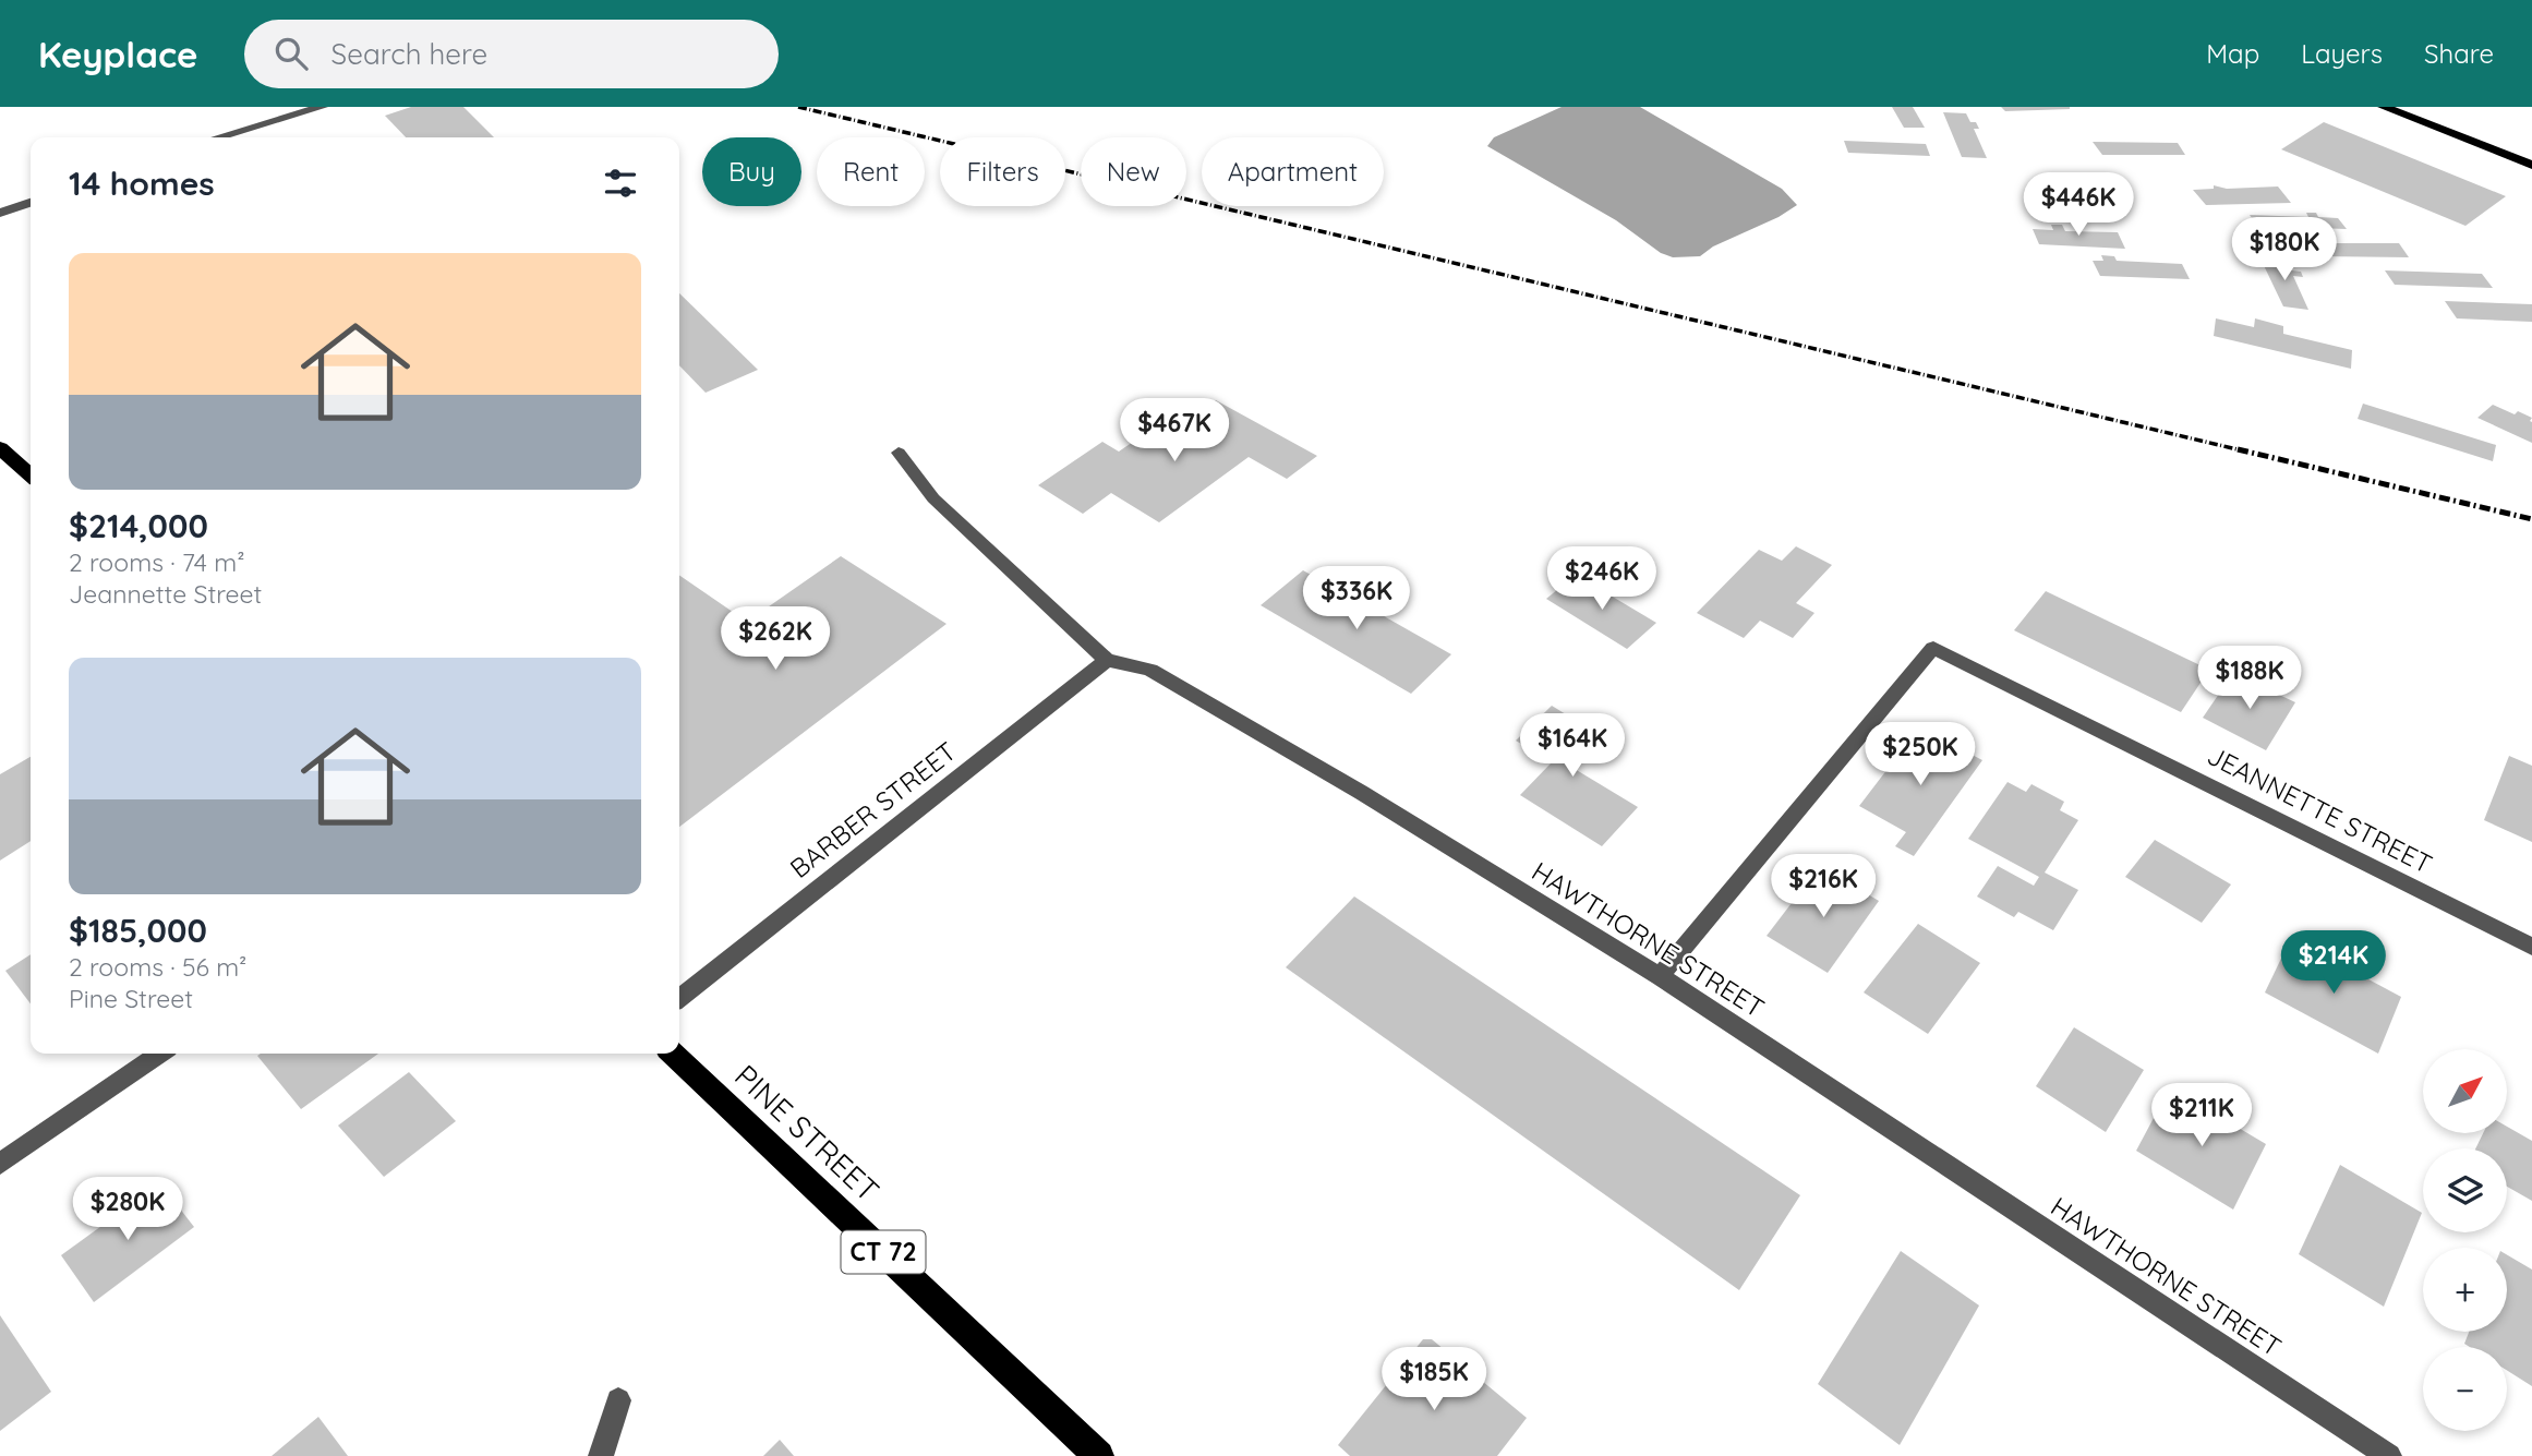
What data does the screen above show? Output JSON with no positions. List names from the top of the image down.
{
  "streets": {
    "highway": ["PINE STREET", "CT 72"],
    "street": ["BARBER STREET", "JEANNETTE STREET", "HAWTHORNE STREET"]
  },
  "crossings": [
    ["BARBER STREET", "HAWTHORNE STREET"],
    ["JEANNETTE STREET", "HAWTHORNE STREET"]
  ],
  "north": "top right",
  "page": {
    "header": "Keyplace",
    "search": "Search here",
    "nav": ["Map", "Layers", "Share"],
    "chip": [
      "Buy",
      "Rent",
      "Filters",
      "New",
      "Apartment"
    ],
    "heading": "14 homes",
    "price": [
      "$446K",
      "$180K",
      "$467K",
      "$246K",
      "$336K",
      "$262K",
      "$188K",
      "$164K",
      "$250K",
      "$216K",
      "$214K",
      "$211K",
      "$280K",
      "$185K"
    ],
    "list": [
      {
        "name": "$214,000",
        "note": "2 rooms · 74 m² · Jeannette Street"
      },
      {
        "name": "$185,000",
        "note": "2 rooms · 56 m² · Pine Street"
      }
    ],
    "map_buttons": ["+", "−"]
  }
}
